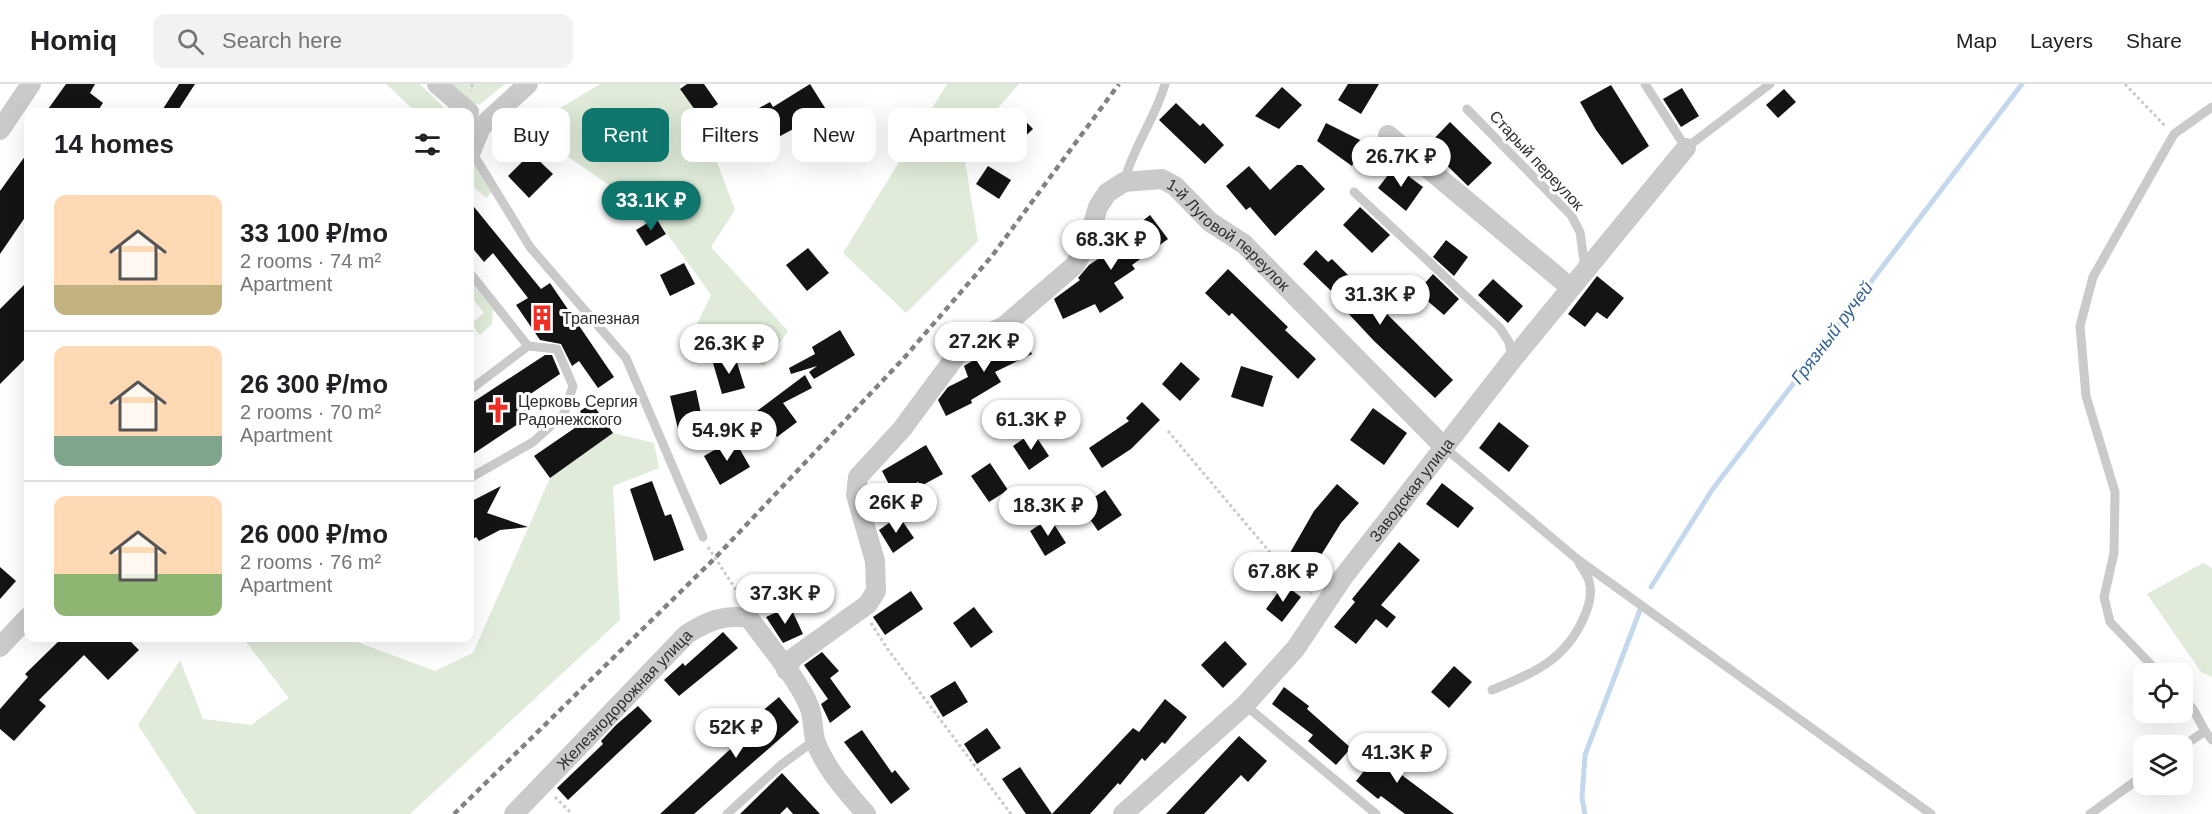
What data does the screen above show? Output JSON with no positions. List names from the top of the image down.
{
  "streets": {
    "street": ["1-й Луговой переулок", "Заводская улица", "Железнодорожная улица"],
    "lane": ["Старый переулок"]
  },
  "crossings": [
    ["Старый переулок", "Заводская улица"],
    ["1-й Луговой переулок", "Заводская улица"]
  ],
  "water": ["Грязный ручей"],
  "places": {
    "building": ["Трапезная"],
    "church": ["Церковь Сергия Радонежского"]
  },
  "page": {
    "header": "Homiq",
    "search": "Search here",
    "nav": ["Map", "Layers", "Share"],
    "chip": [
      "Buy",
      "Rent",
      "Filters",
      "New",
      "Apartment"
    ],
    "heading": "14 homes",
    "price": [
      "26.7K ₽",
      "33.1K ₽",
      "68.3K ₽",
      "31.3K ₽",
      "27.2K ₽",
      "26.3K ₽",
      "61.3K ₽",
      "54.9K ₽",
      "26K ₽",
      "18.3K ₽",
      "67.8K ₽",
      "37.3K ₽",
      "52K ₽",
      "41.3K ₽"
    ],
    "list": [
      {
        "name": "33 100 ₽/mo",
        "note": "2 rooms · 74 m² · Apartment"
      },
      {
        "name": "26 300 ₽/mo",
        "note": "2 rooms · 70 m² · Apartment"
      },
      {
        "name": "26 000 ₽/mo",
        "note": "2 rooms · 76 m² · Apartment"
      }
    ]
  }
}
